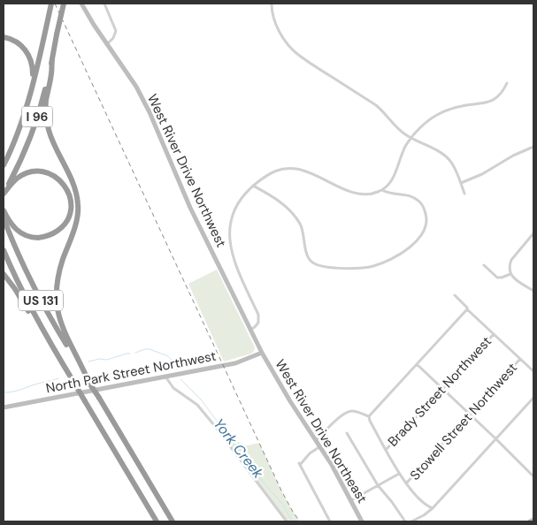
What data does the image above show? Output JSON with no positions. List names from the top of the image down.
{
  "streets": {
    "highway": ["I 96", "US 131"],
    "main road": ["West River Drive Northwest", "North Park Street Northwest", "West River Drive Northeast"],
    "street": ["Brady Street Northwest", "Stowell Street Northwest"]
  },
  "crossings": [
    ["West River Drive Northwest", "North Park Street Northwest"],
    ["West River Drive Northwest", "West River Drive Northeast"],
    ["North Park Street Northwest", "West River Drive Northeast"],
    ["Stowell Street Northwest", "West River Drive Northeast"]
  ],
  "water": ["York Creek"]
}
